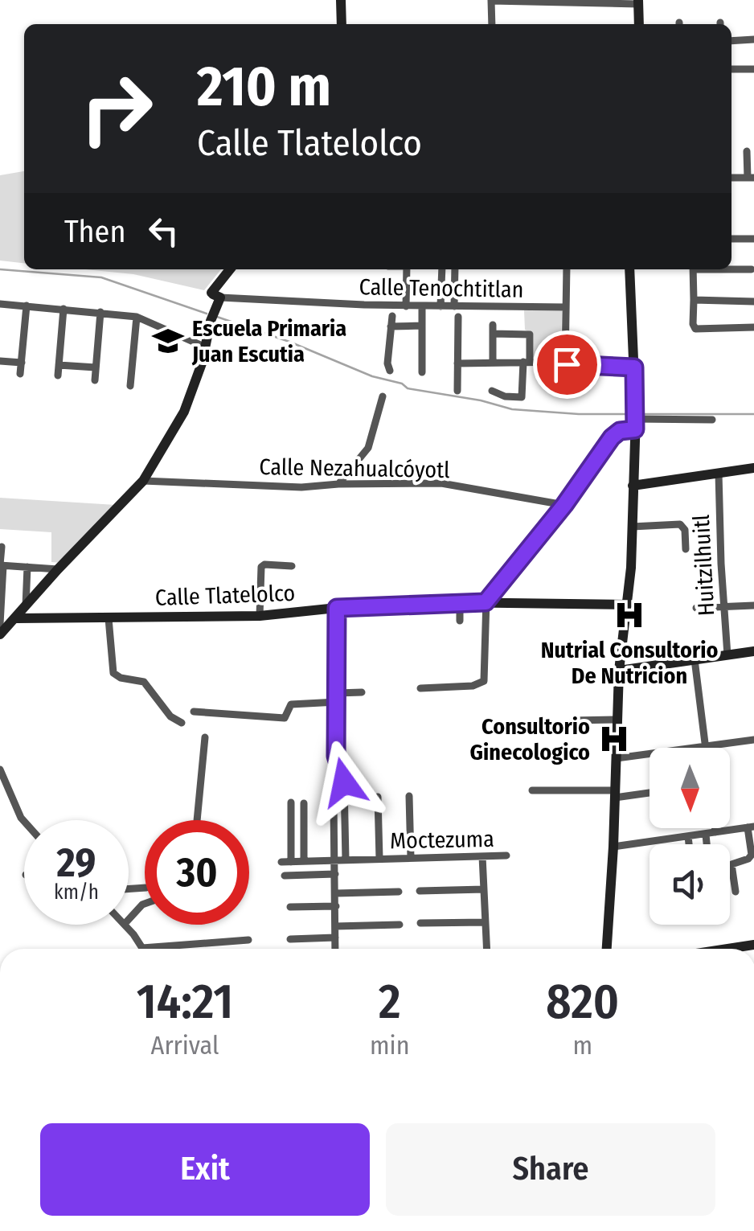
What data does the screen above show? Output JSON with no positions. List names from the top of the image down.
{
  "streets": {
    "main road": ["Calle Tlatelolco"],
    "street": [
      "Calle Tenochtitlan",
      "Calle Nezahualcóyotl",
      "Huitzilhuitl",
      "Moctezuma"
    ]
  },
  "places": {
    "school or university": ["Escuela Primaria Juan Escutia"],
    "hospital": ["Nutrial Consultorio De Nutricion", "Consultorio Ginecologico"]
  },
  "north": "bottom",
  "page": {
    "turn": ["210 m", "Calle Tlatelolco"],
    "then": "Then",
    "speed": "29 km/h",
    "limit": "30",
    "eta": [
      "14:21",
      "Arrival",
      "2",
      "min",
      "820",
      "m"
    ],
    "buttons": ["Exit", "Share"]
  }
}
